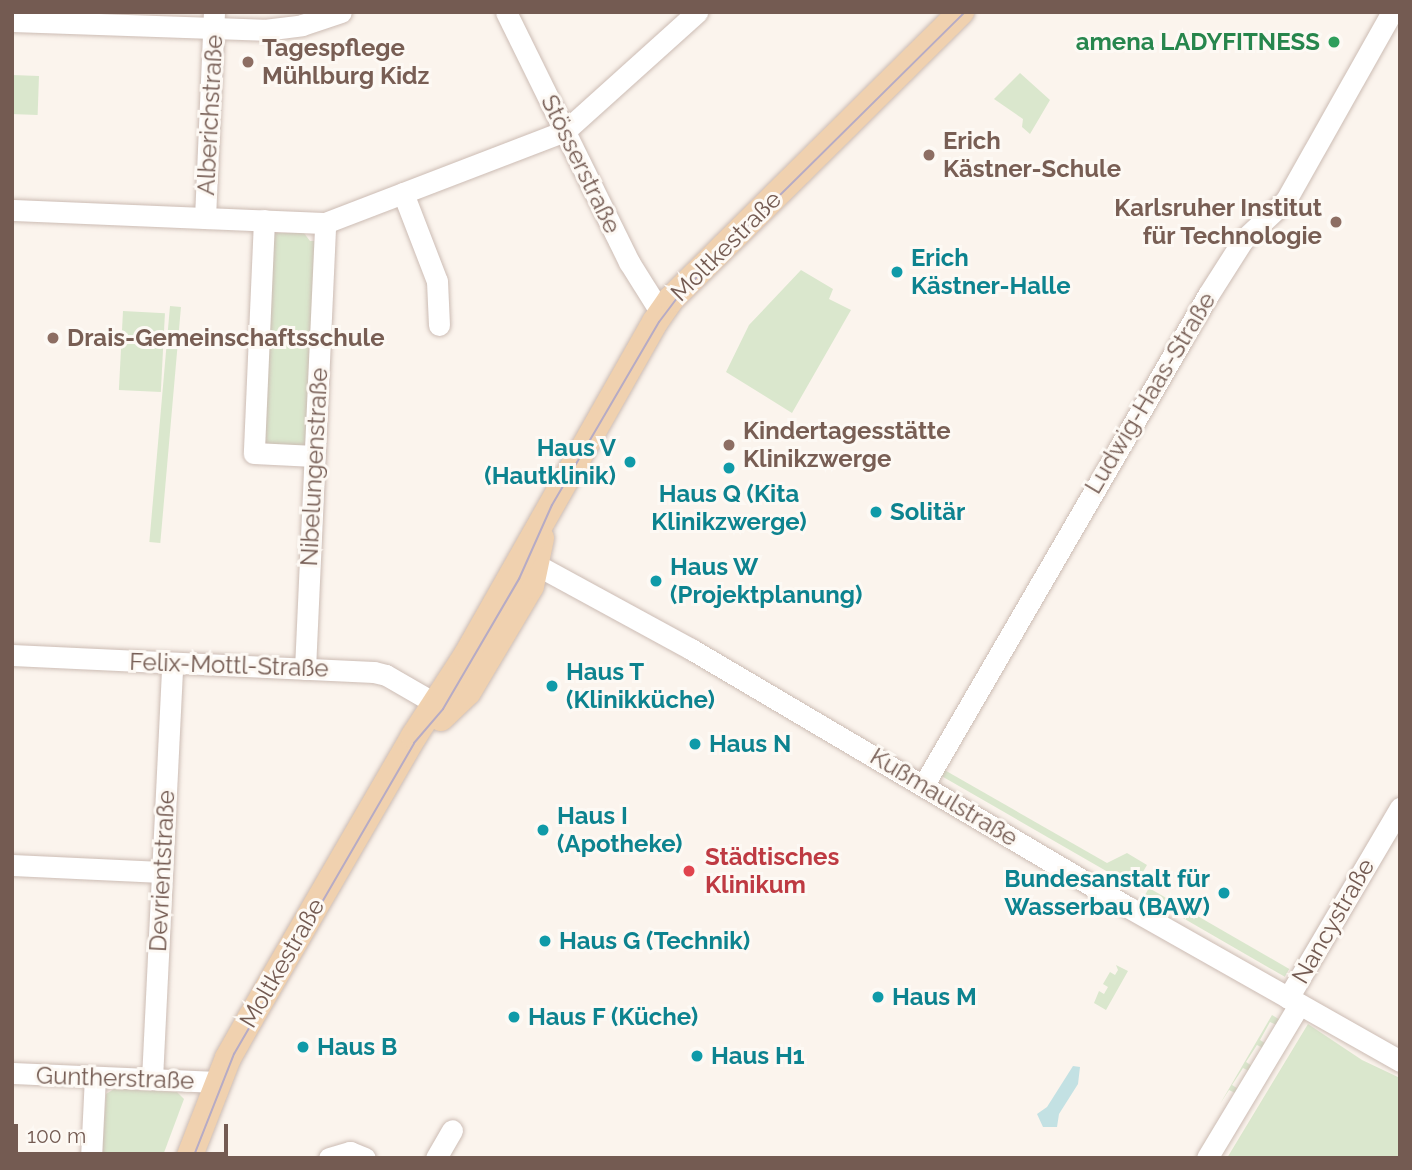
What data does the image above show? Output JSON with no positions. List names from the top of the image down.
{
  "streets": {
    "main road": ["Moltkestraße"],
    "street": [
      "Alberichstraße",
      "Stösserstraße",
      "Ludwig-Haas-Straße",
      "Nibelungenstraße",
      "Felix-Mottl-Straße",
      "Kußmaulstraße",
      "Devrientstraße",
      "Nancystraße",
      "Guntherstraße"
    ]
  },
  "crossings": [
    ["Stösserstraße", "Moltkestraße"],
    ["Moltkestraße", "Felix-Mottl-Straße"],
    ["Moltkestraße", "Kußmaulstraße"],
    ["Moltkestraße", "Guntherstraße"],
    ["Ludwig-Haas-Straße", "Kußmaulstraße"],
    ["Nibelungenstraße", "Felix-Mottl-Straße"],
    ["Felix-Mottl-Straße", "Devrientstraße"],
    ["Kußmaulstraße", "Nancystraße"],
    ["Devrientstraße", "Guntherstraße"]
  ],
  "places": [
    "amena LADYFITNESS",
    "Tagespflege Mühlburg Kidz",
    "Erich Kästner-Schule",
    "Karlsruher Institut für Technologie",
    "Erich Kästner-Halle",
    "Drais-Gemeinschaftsschule",
    "Kindertagesstätte Klinikzwerge",
    "Haus V (Hautklinik)",
    "Haus Q (Kita Klinikzwerge)",
    "Solitär",
    "Haus W (Projektplanung)",
    "Haus T (Klinikküche)",
    "Haus N",
    "Haus I (Apotheke)",
    "Städtisches Klinikum",
    "Bundesanstalt für Wasserbau (BAW)",
    "Haus G (Technik)",
    "Haus M",
    "Haus F (Küche)",
    "Haus B",
    "Haus H1"
  ],
  "scale_bar": "100 m"
}
